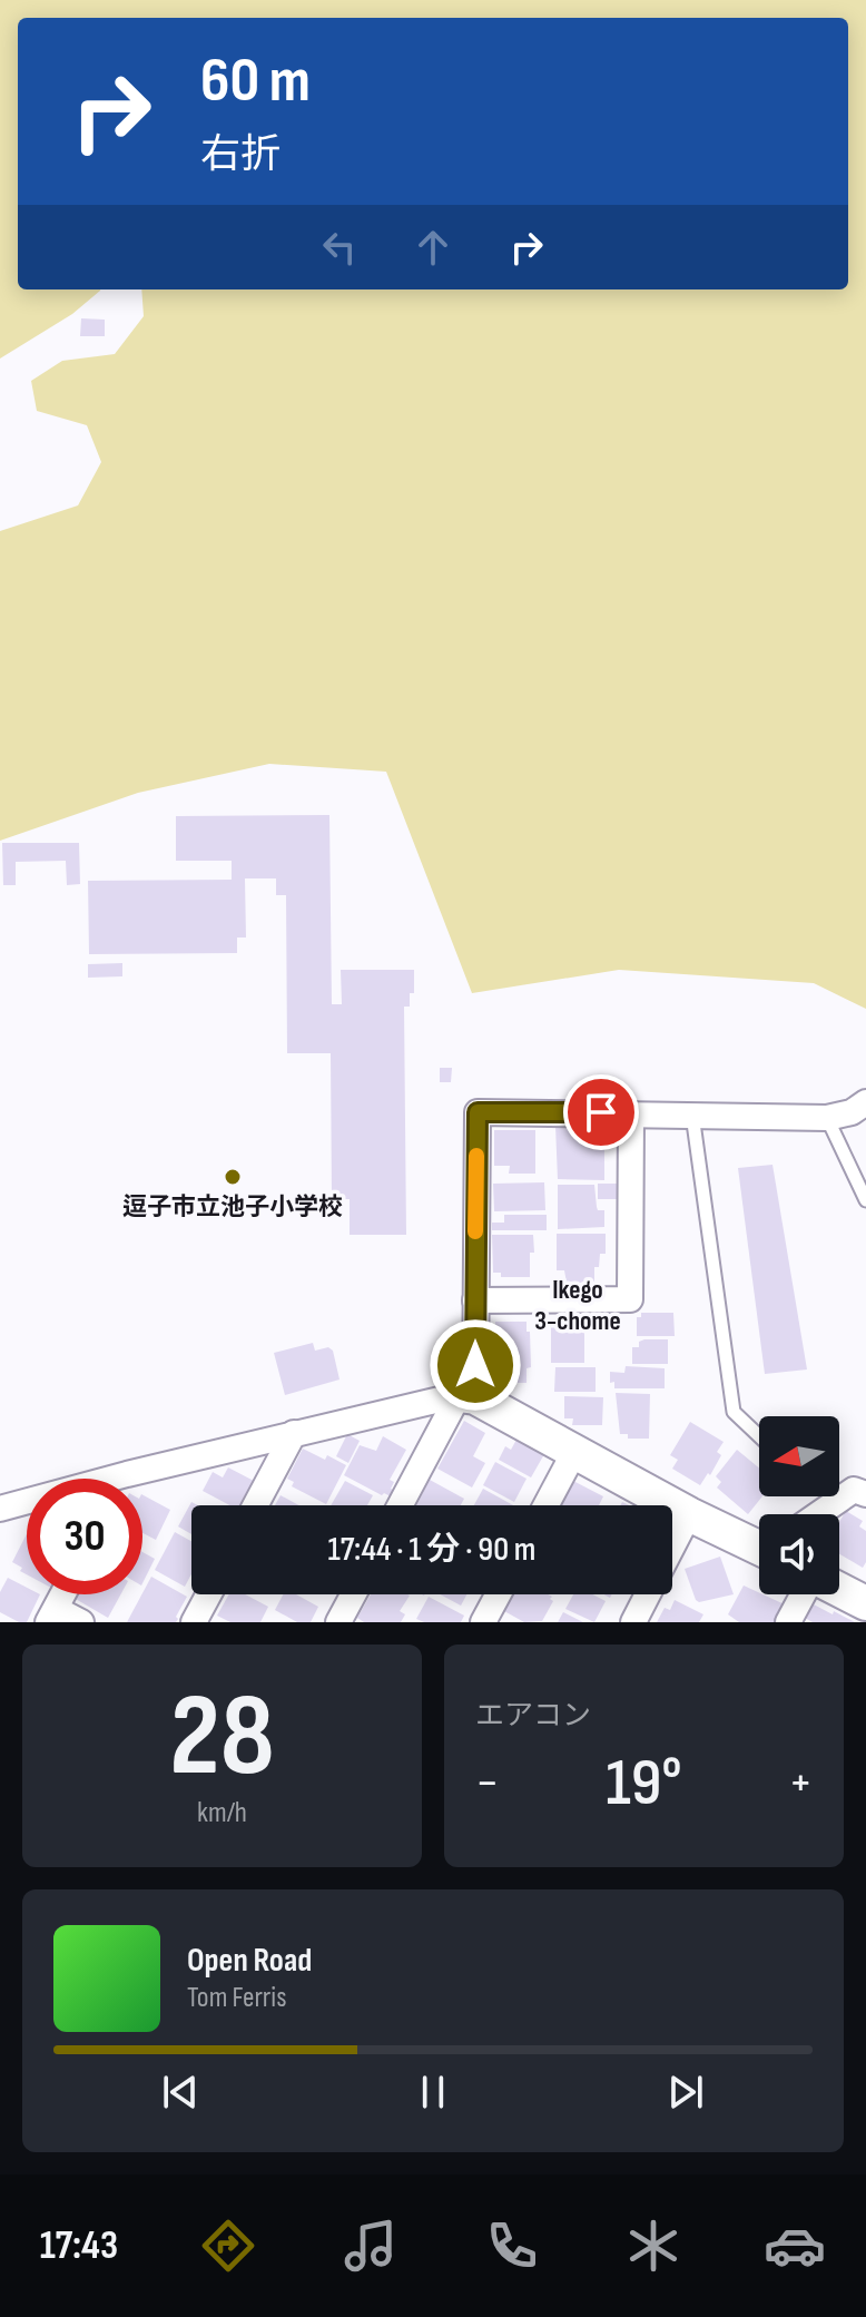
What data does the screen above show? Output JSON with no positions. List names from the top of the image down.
{
  "districts": ["Ikego 3-chome"],
  "places": ["逗子市立池子小学校"],
  "north": "left",
  "page": {
    "turn": ["60 m", "右折"],
    "limit": "30",
    "trip": "17:44 · 1 分 · 90 m",
    "tile": [
      ["28", "km/h"],
      "エアコン"
    ],
    "heat": ["−", "19°", "+"],
    "song": ["Open Road", "Tom Ferris"],
    "tabs": "17:43"
  }
}
